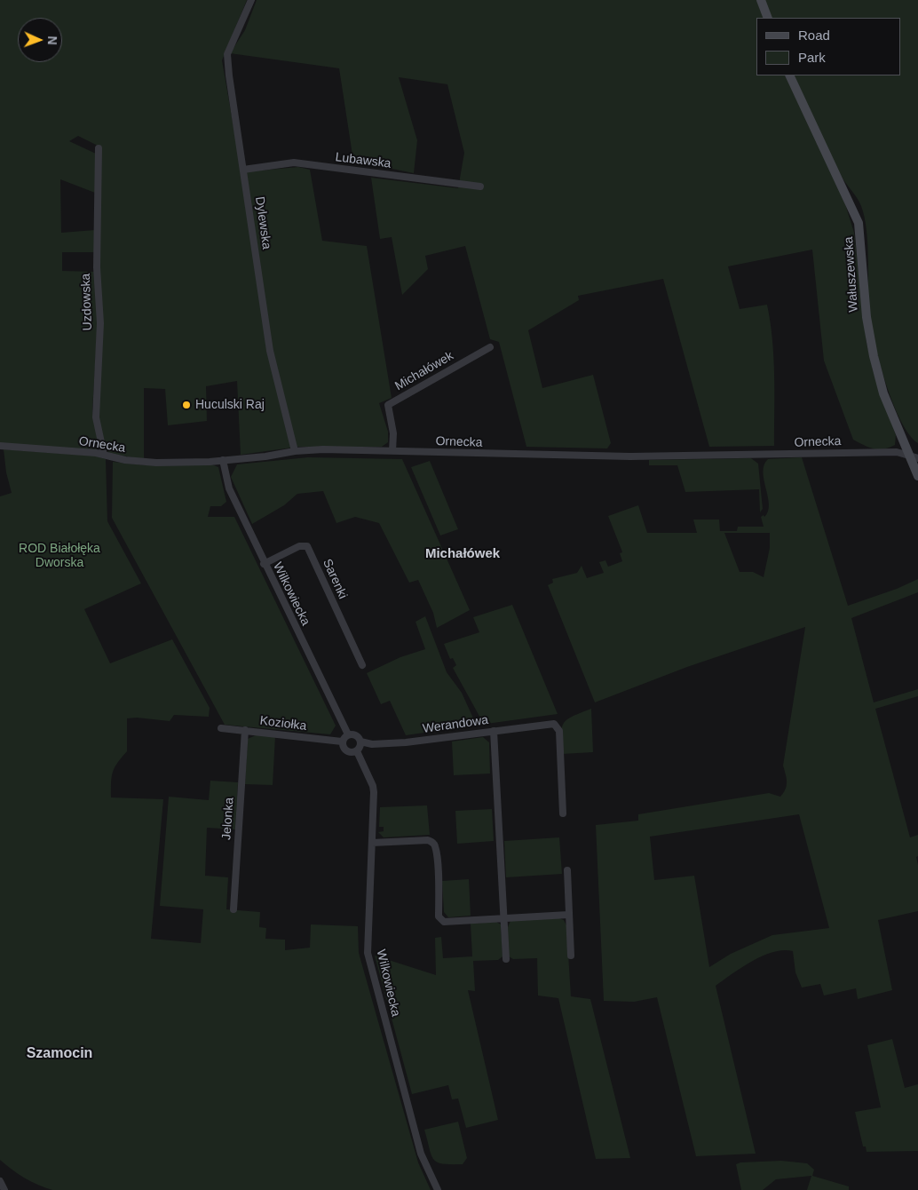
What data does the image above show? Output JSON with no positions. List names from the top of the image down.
{
  "streets": {
    "street": [
      "Lubawska",
      "Dylewska",
      "Wałuszewska",
      "Uzdowska",
      "Michałówek",
      "Ornecka",
      "Sarenki",
      "Wilkowiecka",
      "Koziołka",
      "Werandowa",
      "Jelonka"
    ]
  },
  "crossings": [
    ["Lubawska", "Dylewska"],
    ["Dylewska", "Ornecka"],
    ["Wałuszewska", "Ornecka"],
    ["Uzdowska", "Ornecka"],
    ["Michałówek", "Ornecka"],
    ["Ornecka", "Wilkowiecka"],
    ["Sarenki", "Wilkowiecka"],
    ["Wilkowiecka", "Koziołka"],
    ["Wilkowiecka", "Werandowa"],
    ["Koziołka", "Werandowa"],
    ["Koziołka", "Jelonka"]
  ],
  "districts": ["Michałówek", "Szamocin"],
  "parks": ["ROD Białołęka Dworska"],
  "places": ["Huculski Raj"],
  "legend": ["Road", "Park"],
  "north": "right"
}
